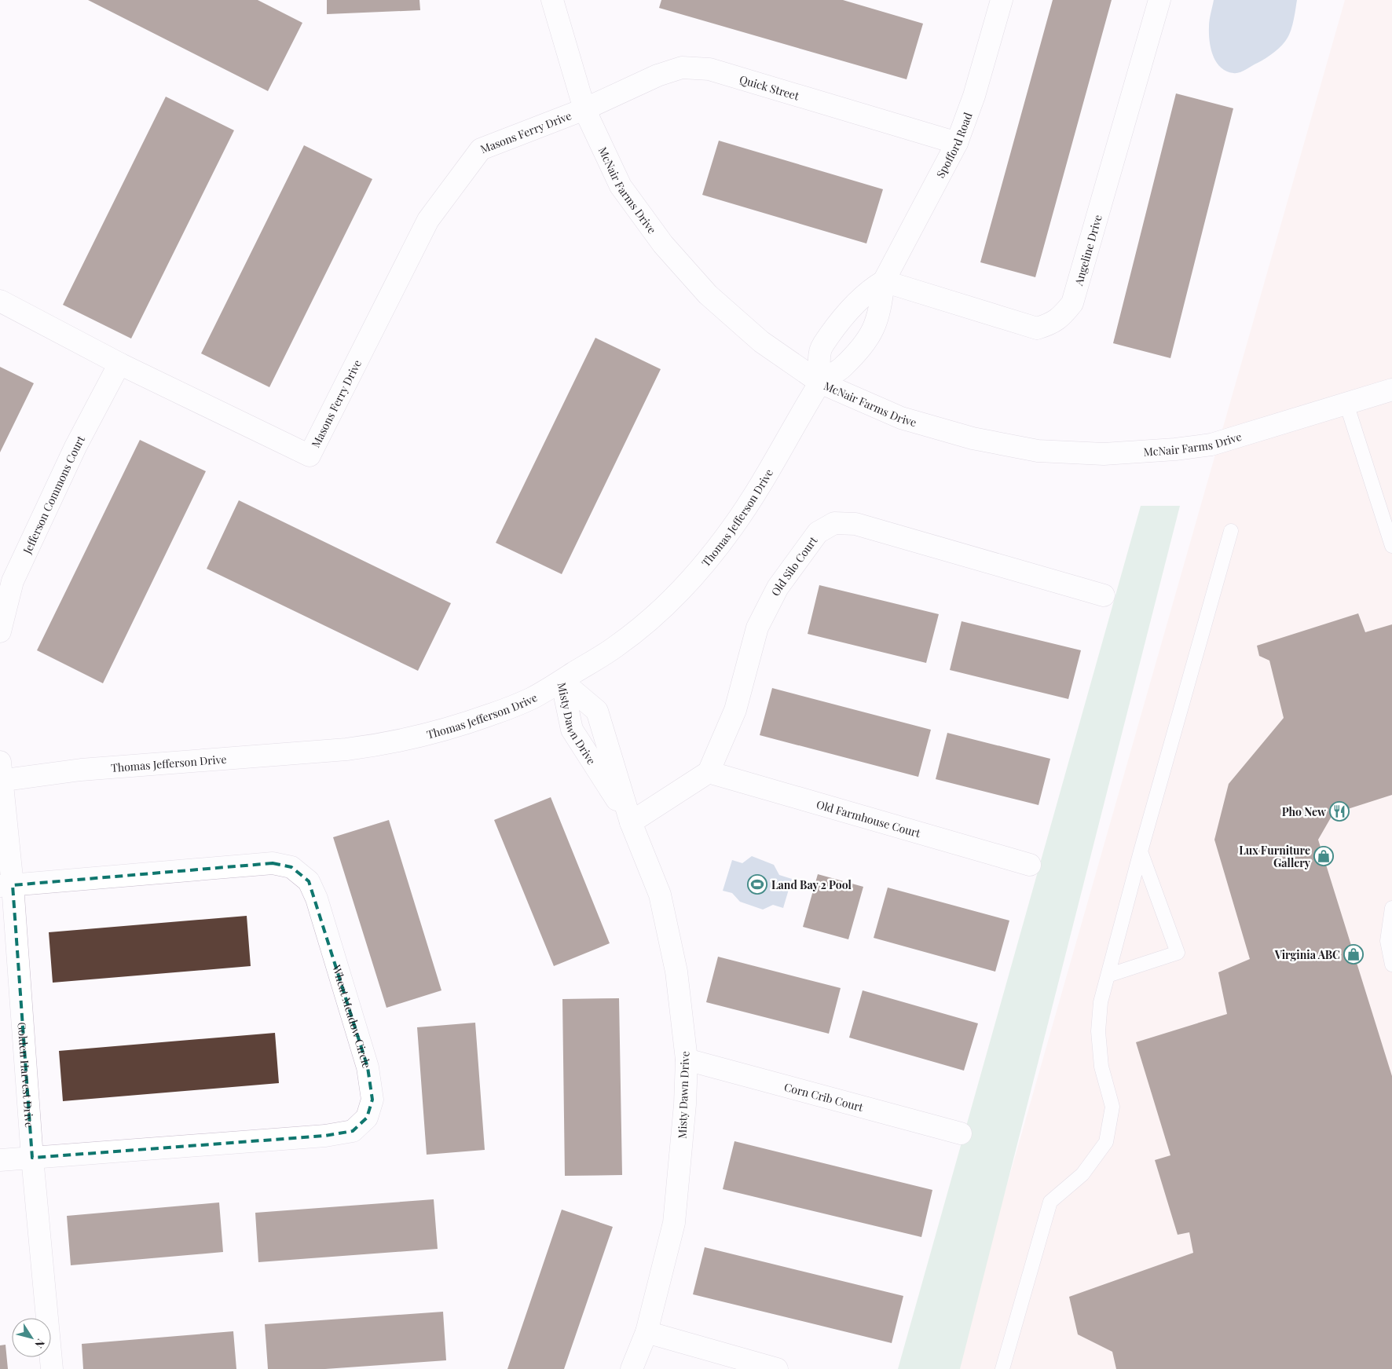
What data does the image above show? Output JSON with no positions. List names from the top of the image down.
{
  "streets": {
    "street": [
      "Quick Street",
      "Masons Ferry Drive",
      "Spofford Road",
      "McNair Farms Drive",
      "Angeline Drive",
      "Jefferson Commons Court",
      "Thomas Jefferson Drive",
      "Old Silo Court",
      "Misty Dawn Drive",
      "Old Farmhouse Court",
      "Wheat Meadow Circle",
      "Golden Harvest Drive",
      "Corn Crib Court"
    ]
  },
  "crossings": [
    ["Quick Street", "Masons Ferry Drive"],
    ["Quick Street", "Spofford Road"],
    ["Quick Street", "McNair Farms Drive"],
    ["Masons Ferry Drive", "McNair Farms Drive"],
    ["Masons Ferry Drive", "Jefferson Commons Court"],
    ["Spofford Road", "McNair Farms Drive"],
    ["Spofford Road", "Angeline Drive"],
    ["Spofford Road", "Thomas Jefferson Drive"],
    ["McNair Farms Drive", "Thomas Jefferson Drive"],
    ["Thomas Jefferson Drive", "Misty Dawn Drive"],
    ["Thomas Jefferson Drive", "Golden Harvest Drive"],
    ["Old Silo Court", "Old Farmhouse Court"],
    ["Misty Dawn Drive", "Corn Crib Court"],
    ["Wheat Meadow Circle", "Golden Harvest Drive"]
  ],
  "places": {
    "restaurant": ["Pho New"],
    "shop": ["Lux Furniture Gallery", "Virginia ABC"],
    "sports": ["Land Bay 2 Pool"]
  },
  "north": "bottom right"
}
